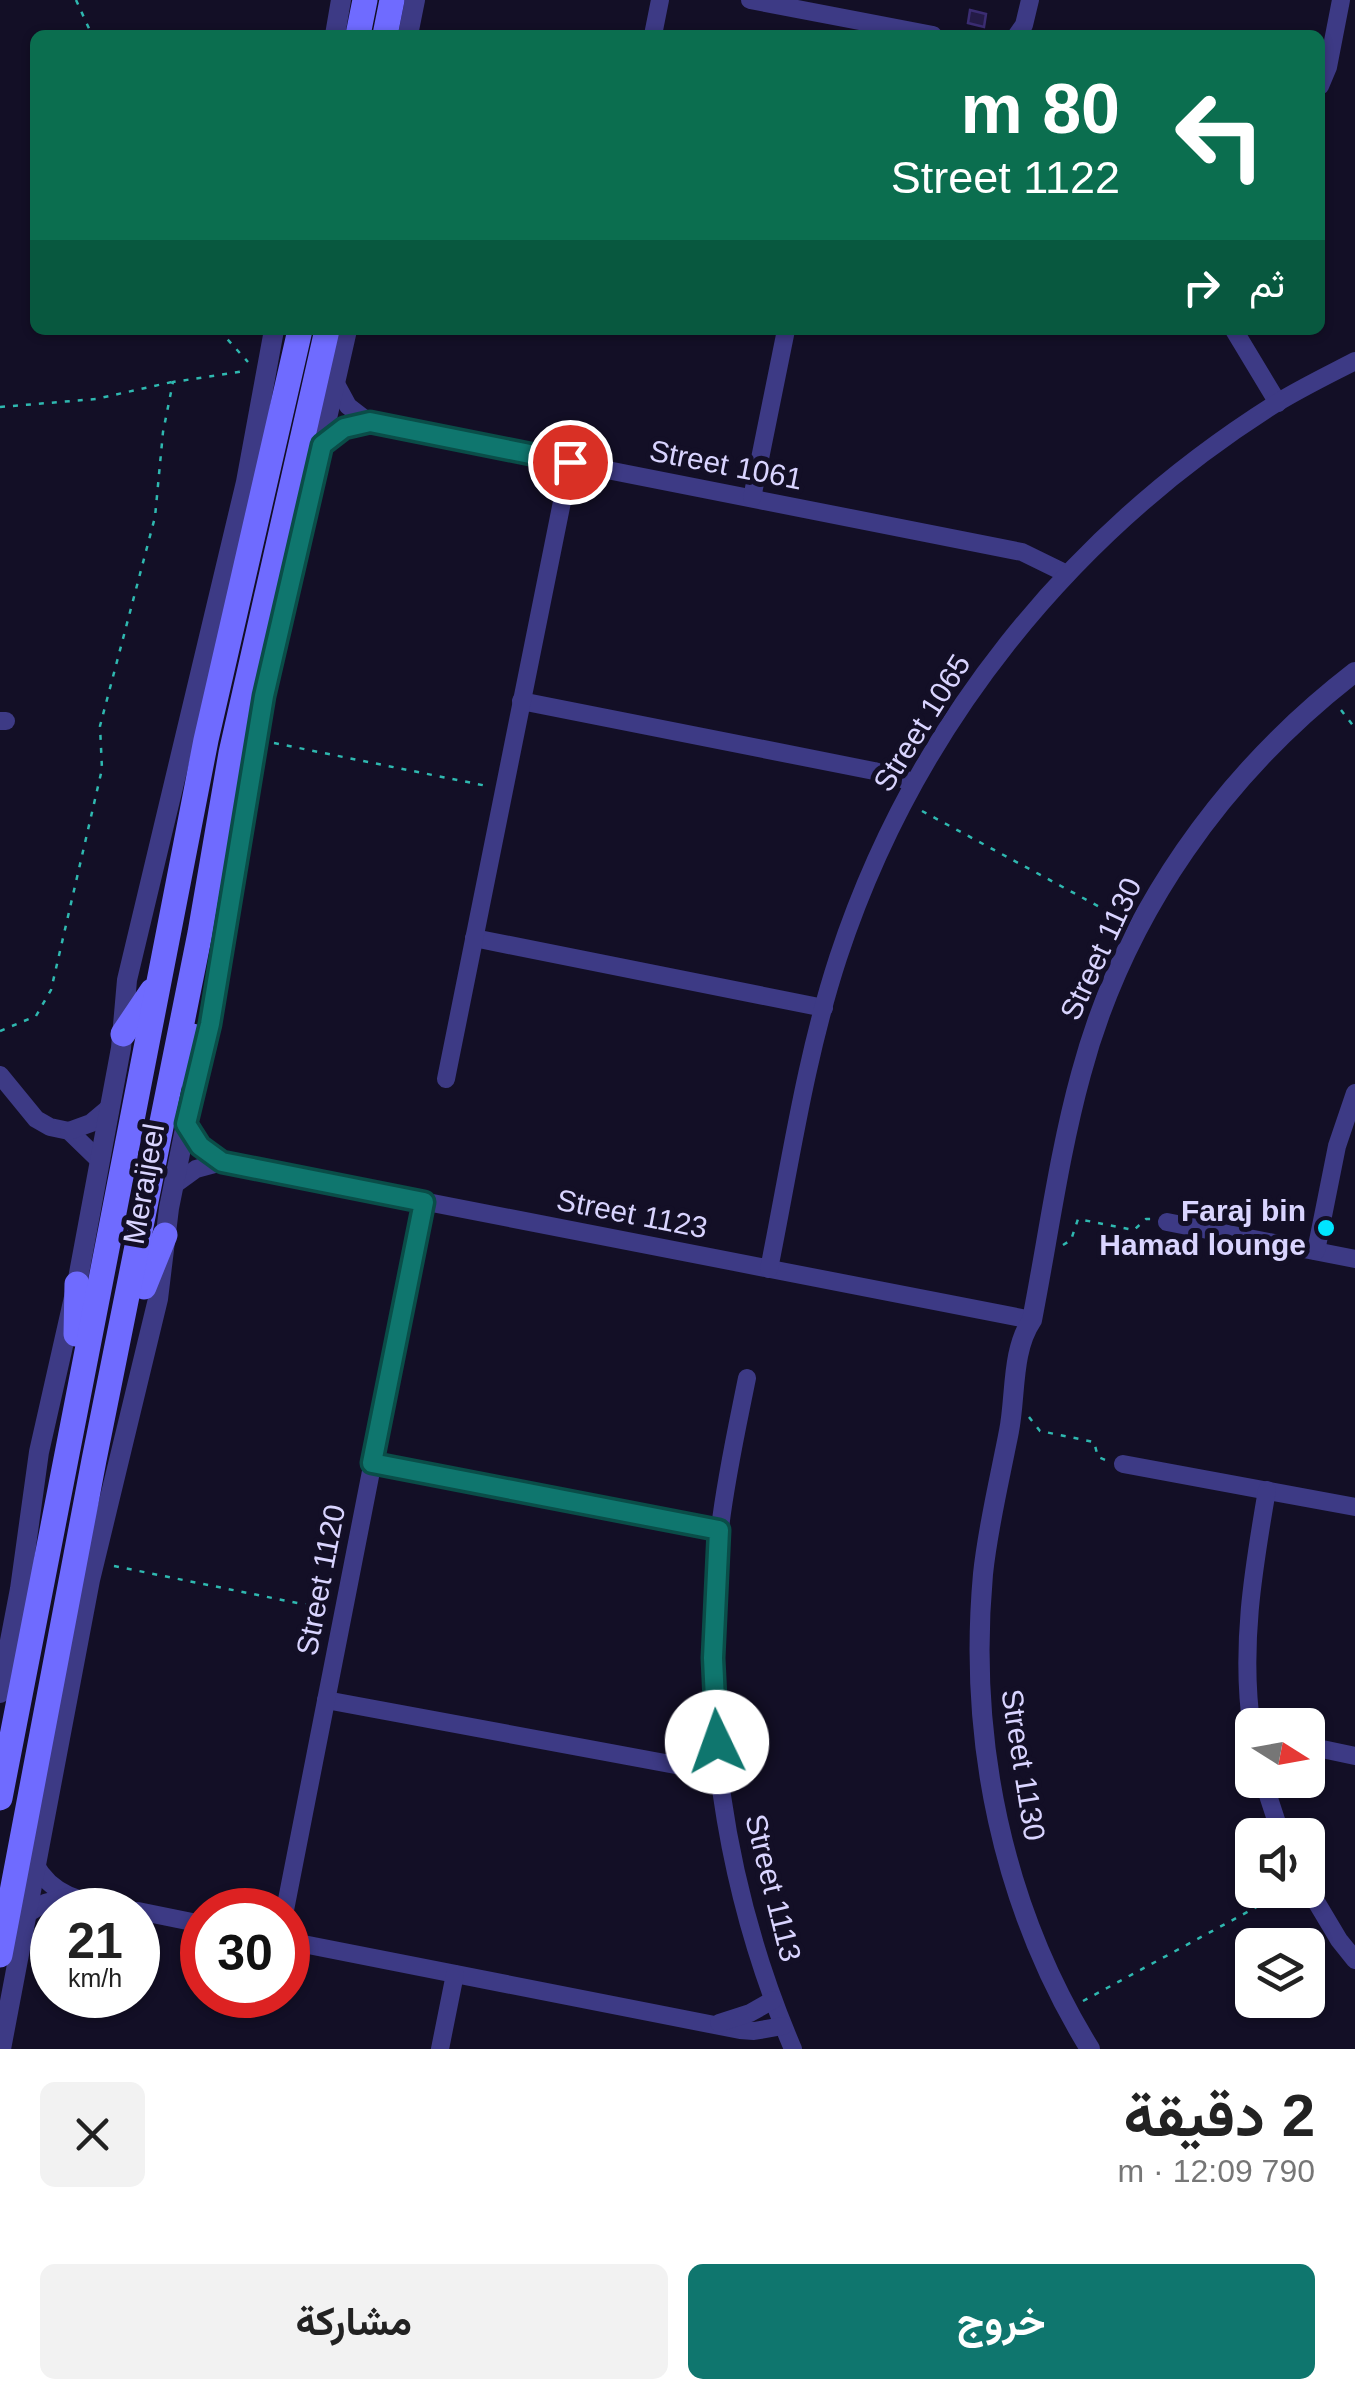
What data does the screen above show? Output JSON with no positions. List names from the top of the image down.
{
  "streets": {
    "main road": ["Meraijeel"],
    "street": [
      "Street 1061",
      "Street 1065",
      "Street 1130",
      "Street 1123",
      "Street 1120",
      "Street 1113"
    ]
  },
  "crossings": [
    ["Street 1061", "Street 1065"],
    ["Street 1065", "Street 1123"],
    ["Street 1130", "Street 1123"],
    ["Street 1123", "Street 1120"]
  ],
  "places": ["Faraj bin Hamad lounge"],
  "north": "right",
  "page": {
    "turn": ["80 m", "Street 1122"],
    "then": "ثم",
    "speed": "21 km/h",
    "limit": "30",
    "heading": ["2 دقيقة", "790 m · 12:09"],
    "buttons": ["خروج", "مشاركة"]
  }
}
